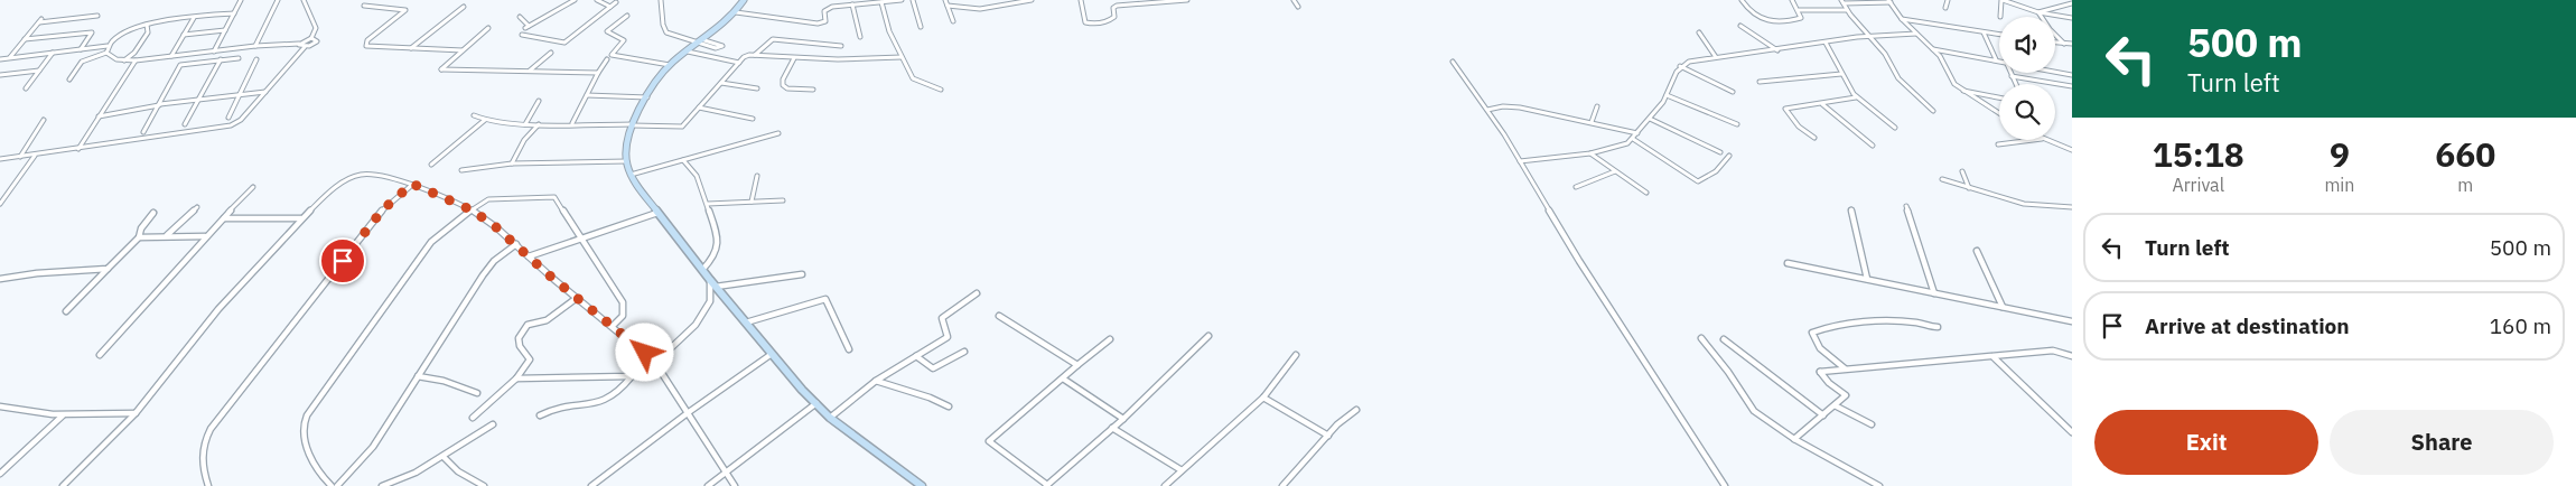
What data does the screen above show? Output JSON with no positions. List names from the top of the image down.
{
  "page": {
    "turn": ["500 m", "Turn left"],
    "eta": [
      "15:18",
      "Arrival",
      "9",
      "min",
      "660",
      "m"
    ],
    "list": [
      {
        "name": "Turn left",
        "value": "500 m"
      },
      {
        "name": "Arrive at destination",
        "value": "160 m"
      }
    ],
    "buttons": ["Exit", "Share"]
  }
}
